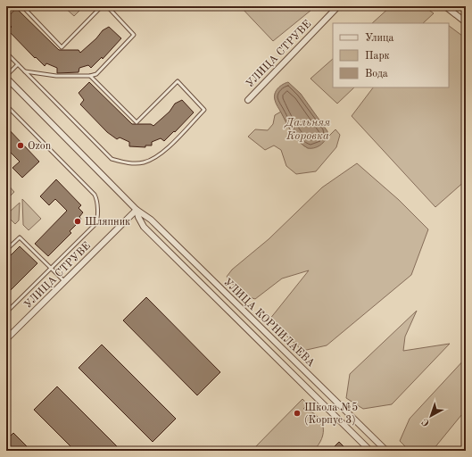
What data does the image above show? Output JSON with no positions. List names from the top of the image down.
{
  "streets": {
    "street": ["УЛИЦА СТРУВЕ", "УЛИЦА КОРНИЛАЕВА"]
  },
  "crossings": [
    ["УЛИЦА СТРУВЕ", "УЛИЦА КОРНИЛАЕВА"]
  ],
  "water": ["Дальняя Коровка"],
  "places": ["Ozon", "Шляпник", "Школа №5 (Корпус 3)"],
  "legend": ["Улица", "Парк", "Вода"],
  "north": "bottom left"
}
